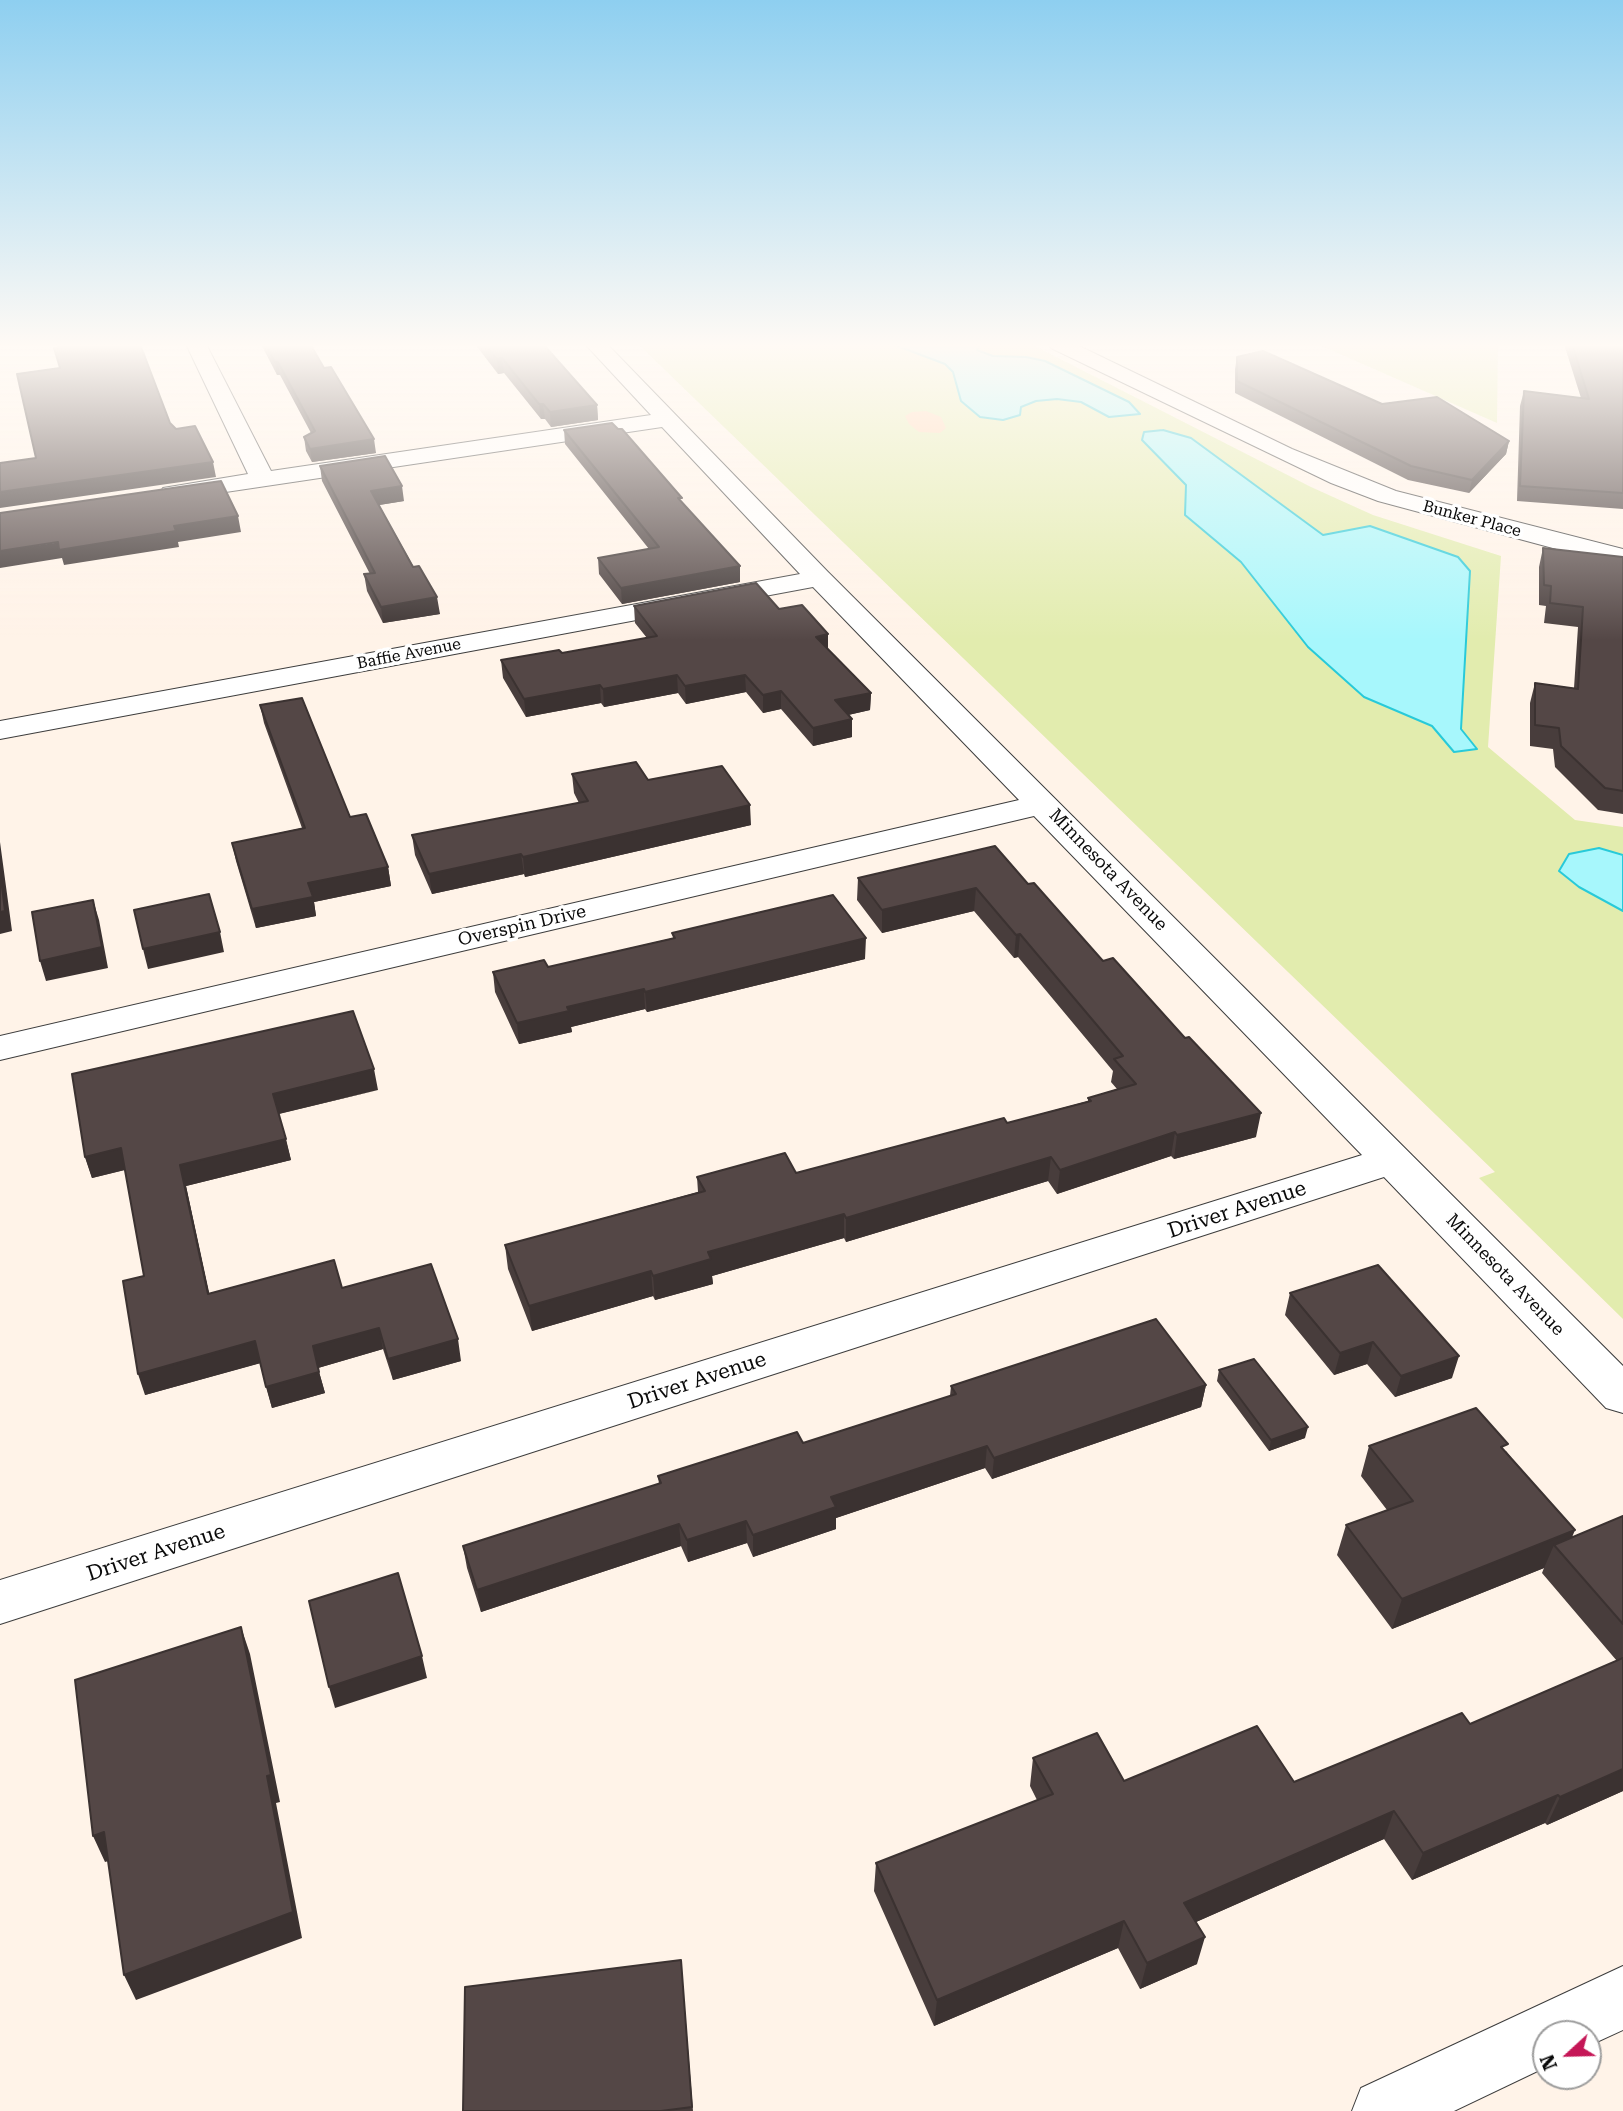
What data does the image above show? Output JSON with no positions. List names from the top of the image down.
{
  "streets": {
    "street": [
      "Bunker Place",
      "Baffie Avenue",
      "Minnesota Avenue",
      "Overspin Drive",
      "Driver Avenue"
    ]
  },
  "crossings": [
    ["Baffie Avenue", "Minnesota Avenue"],
    ["Minnesota Avenue", "Overspin Drive"],
    ["Minnesota Avenue", "Driver Avenue"]
  ],
  "north": "left"
}
